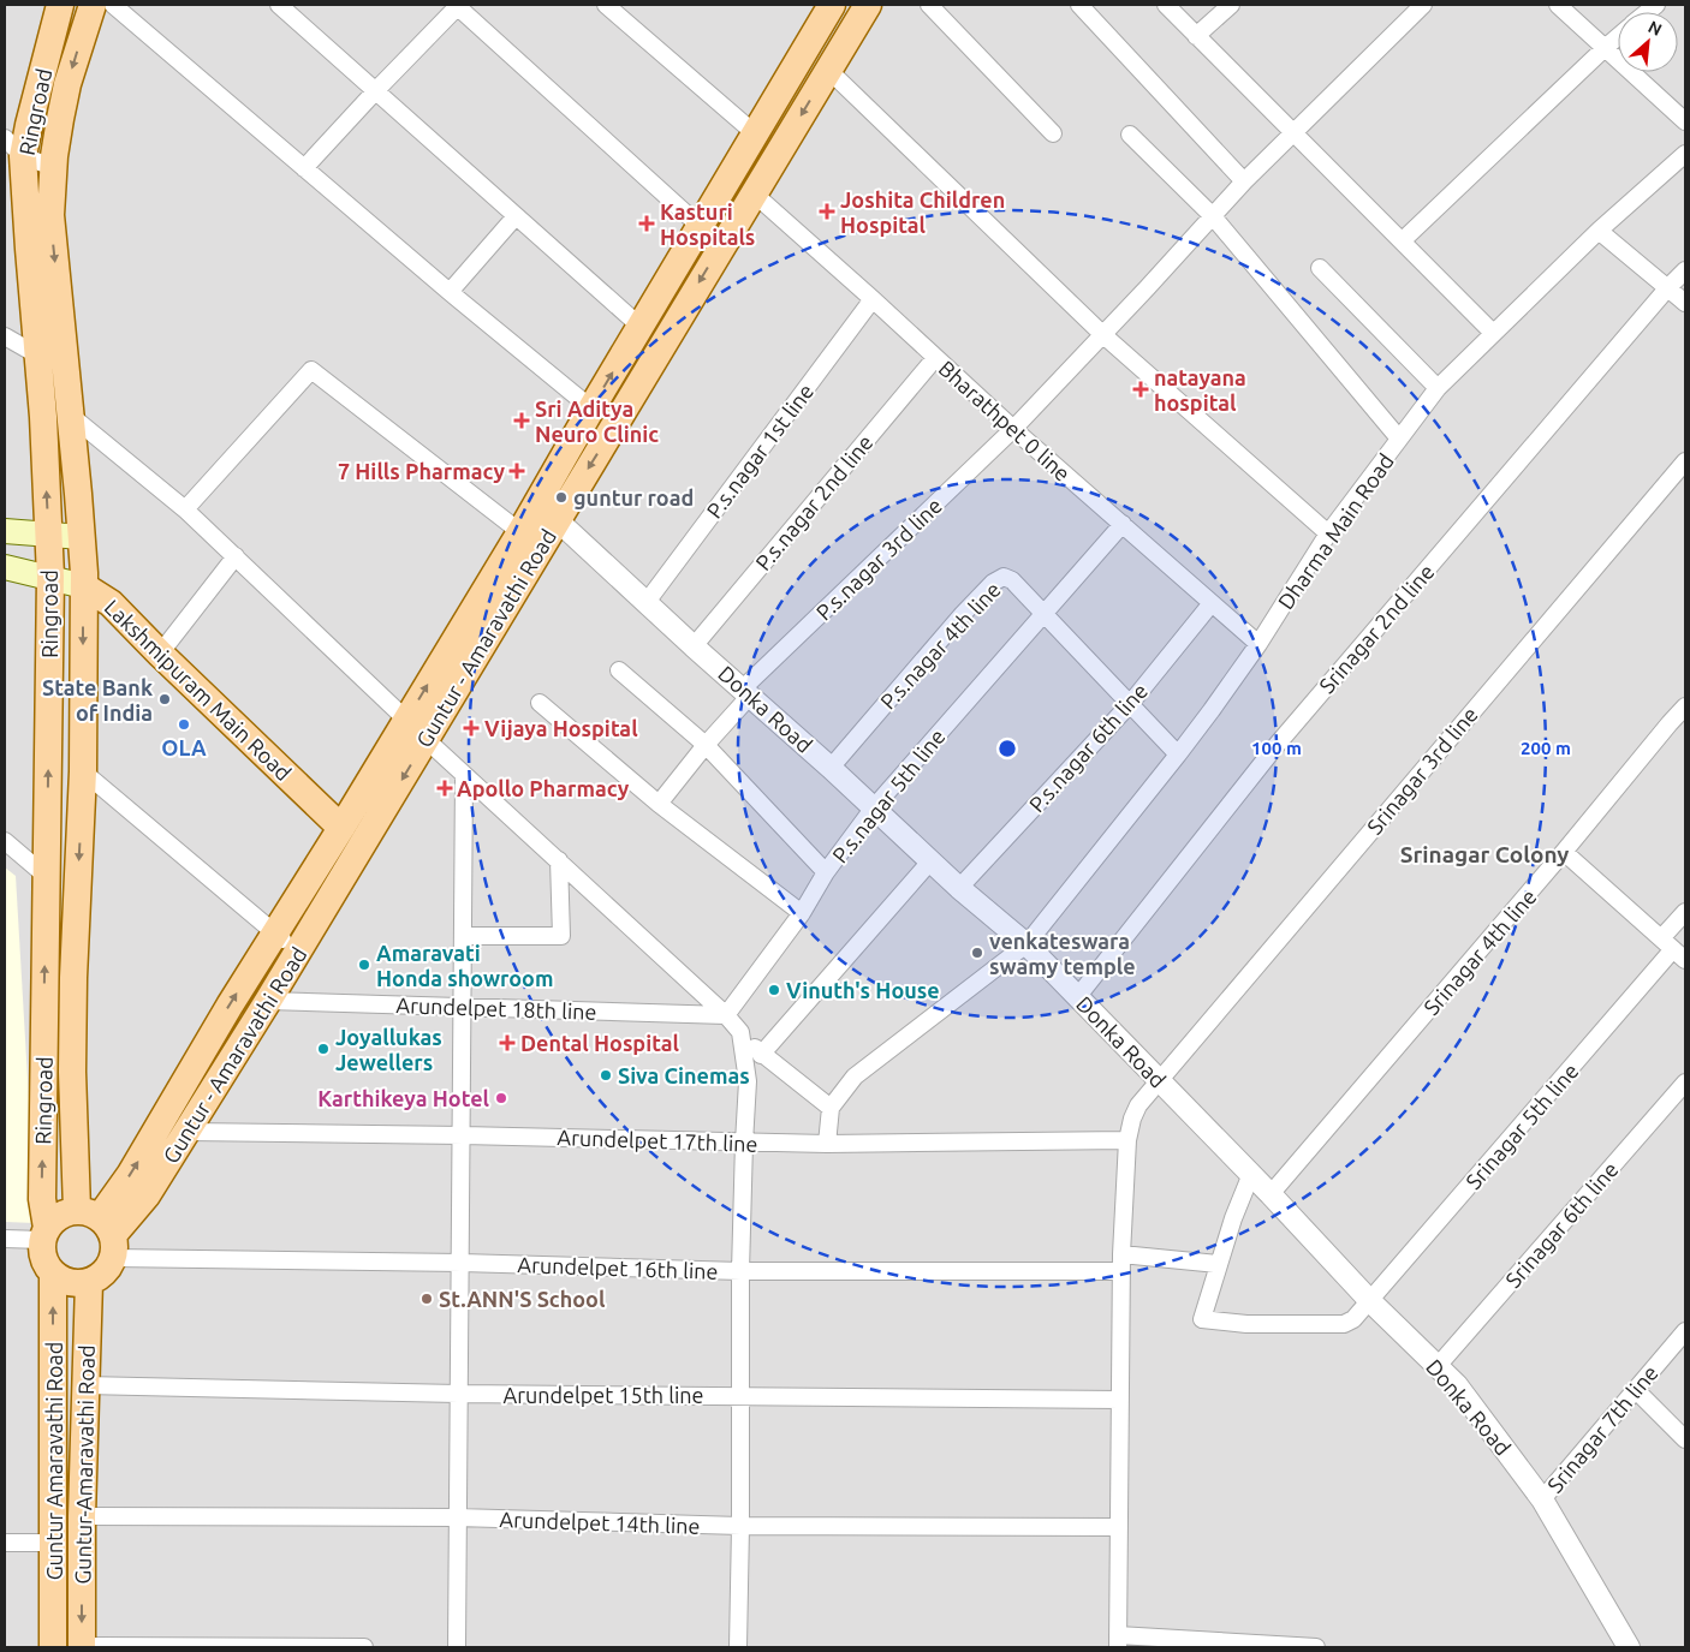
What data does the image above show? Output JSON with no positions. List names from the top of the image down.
{
  "streets": {
    "main road": [
      "Ringroad",
      "Guntur - Amaravathi Road",
      "Lakshmipuram Main Road",
      "Guntur Amaravathi Road",
      "Guntur-Amaravathi Road"
    ],
    "street": [
      "Bharathpet 0 line",
      "P.s.nagar 1st line",
      "P.s.nagar 2nd line",
      "Dharma Main Road",
      "P.s.nagar 3rd line",
      "Srinagar 2nd line",
      "P.s.nagar 4th line",
      "Donka Road",
      "P.s.nagar 6th line",
      "Srinagar 3rd line",
      "P.s.nagar 5th line",
      "Srinagar 4th line",
      "Arundelpet 18th line",
      "Srinagar 5th line",
      "Arundelpet 17th line",
      "Srinagar 6th line",
      "Arundelpet 16th line",
      "Arundelpet 15th line",
      "Srinagar 7th line",
      "Arundelpet 14th line"
    ]
  },
  "crossings": [
    ["Ringroad", "Guntur - Amaravathi Road"],
    ["Ringroad", "Lakshmipuram Main Road"],
    ["Ringroad", "Arundelpet 16th line"],
    ["Ringroad", "Guntur Amaravathi Road"],
    ["Ringroad", "Guntur-Amaravathi Road"],
    ["Bharathpet 0 line", "P.s.nagar 1st line"],
    ["Bharathpet 0 line", "P.s.nagar 2nd line"],
    ["Bharathpet 0 line", "Dharma Main Road"],
    ["Bharathpet 0 line", "P.s.nagar 3rd line"],
    ["Bharathpet 0 line", "Guntur - Amaravathi Road"],
    ["Bharathpet 0 line", "P.s.nagar 6th line"],
    ["Bharathpet 0 line", "P.s.nagar 5th line"],
    ["P.s.nagar 1st line", "Donka Road"],
    ["P.s.nagar 2nd line", "Donka Road"],
    ["Dharma Main Road", "P.s.nagar 4th line"],
    ["Dharma Main Road", "Donka Road"],
    ["P.s.nagar 3rd line", "Donka Road"],
    ["Srinagar 2nd line", "Donka Road"],
    ["Guntur - Amaravathi Road", "Lakshmipuram Main Road"],
    ["Guntur - Amaravathi Road", "Donka Road"],
    ["Guntur - Amaravathi Road", "Arundelpet 18th line"],
    ["Guntur - Amaravathi Road", "Arundelpet 17th line"],
    ["Guntur - Amaravathi Road", "Arundelpet 16th line"],
    ["Guntur - Amaravathi Road", "Guntur Amaravathi Road"],
    ["Guntur - Amaravathi Road", "Guntur-Amaravathi Road"],
    ["P.s.nagar 4th line", "Donka Road"],
    ["P.s.nagar 4th line", "P.s.nagar 6th line"],
    ["P.s.nagar 4th line", "P.s.nagar 5th line"],
    ["Donka Road", "P.s.nagar 6th line"],
    ["Donka Road", "Srinagar 3rd line"],
    ["Donka Road", "P.s.nagar 5th line"],
    ["Donka Road", "Srinagar 4th line"],
    ["Donka Road", "Srinagar 5th line"],
    ["Donka Road", "Srinagar 6th line"],
    ["Donka Road", "Srinagar 7th line"],
    ["Srinagar 3rd line", "Arundelpet 17th line"],
    ["Srinagar 3rd line", "Arundelpet 16th line"],
    ["Srinagar 3rd line", "Arundelpet 15th line"],
    ["Srinagar 3rd line", "Arundelpet 14th line"],
    ["P.s.nagar 5th line", "Arundelpet 18th line"],
    ["Srinagar 5th line", "Arundelpet 16th line"],
    ["Arundelpet 16th line", "Guntur Amaravathi Road"],
    ["Arundelpet 16th line", "Guntur-Amaravathi Road"],
    ["Arundelpet 15th line", "Guntur-Amaravathi Road"],
    ["Guntur Amaravathi Road", "Guntur-Amaravathi Road"],
    ["Guntur-Amaravathi Road", "Arundelpet 14th line"]
  ],
  "one_way": ["Guntur Amaravathi Road", "Guntur-Amaravathi Road"],
  "districts": ["Srinagar Colony"],
  "places": {
    "health": [
      "Joshita Children Hospital",
      "Kasturi Hospitals",
      "natayana hospital",
      "Sri Aditya Neuro Clinic",
      "7 Hills Pharmacy",
      "Vijaya Hospital",
      "Apollo Pharmacy",
      "Dental Hospital"
    ],
    "other": [
      "guntur road",
      "State Bank of India",
      "OLA",
      "venkateswara swamy temple",
      "Amaravati Honda showroom",
      "Vinuth's House",
      "Joyallukas Jewellers",
      "Siva Cinemas",
      "Karthikeya Hotel",
      "St.ANN'S School"
    ]
  },
  "north": "top right",
  "rings": ["100 m", "200 m"]
}
